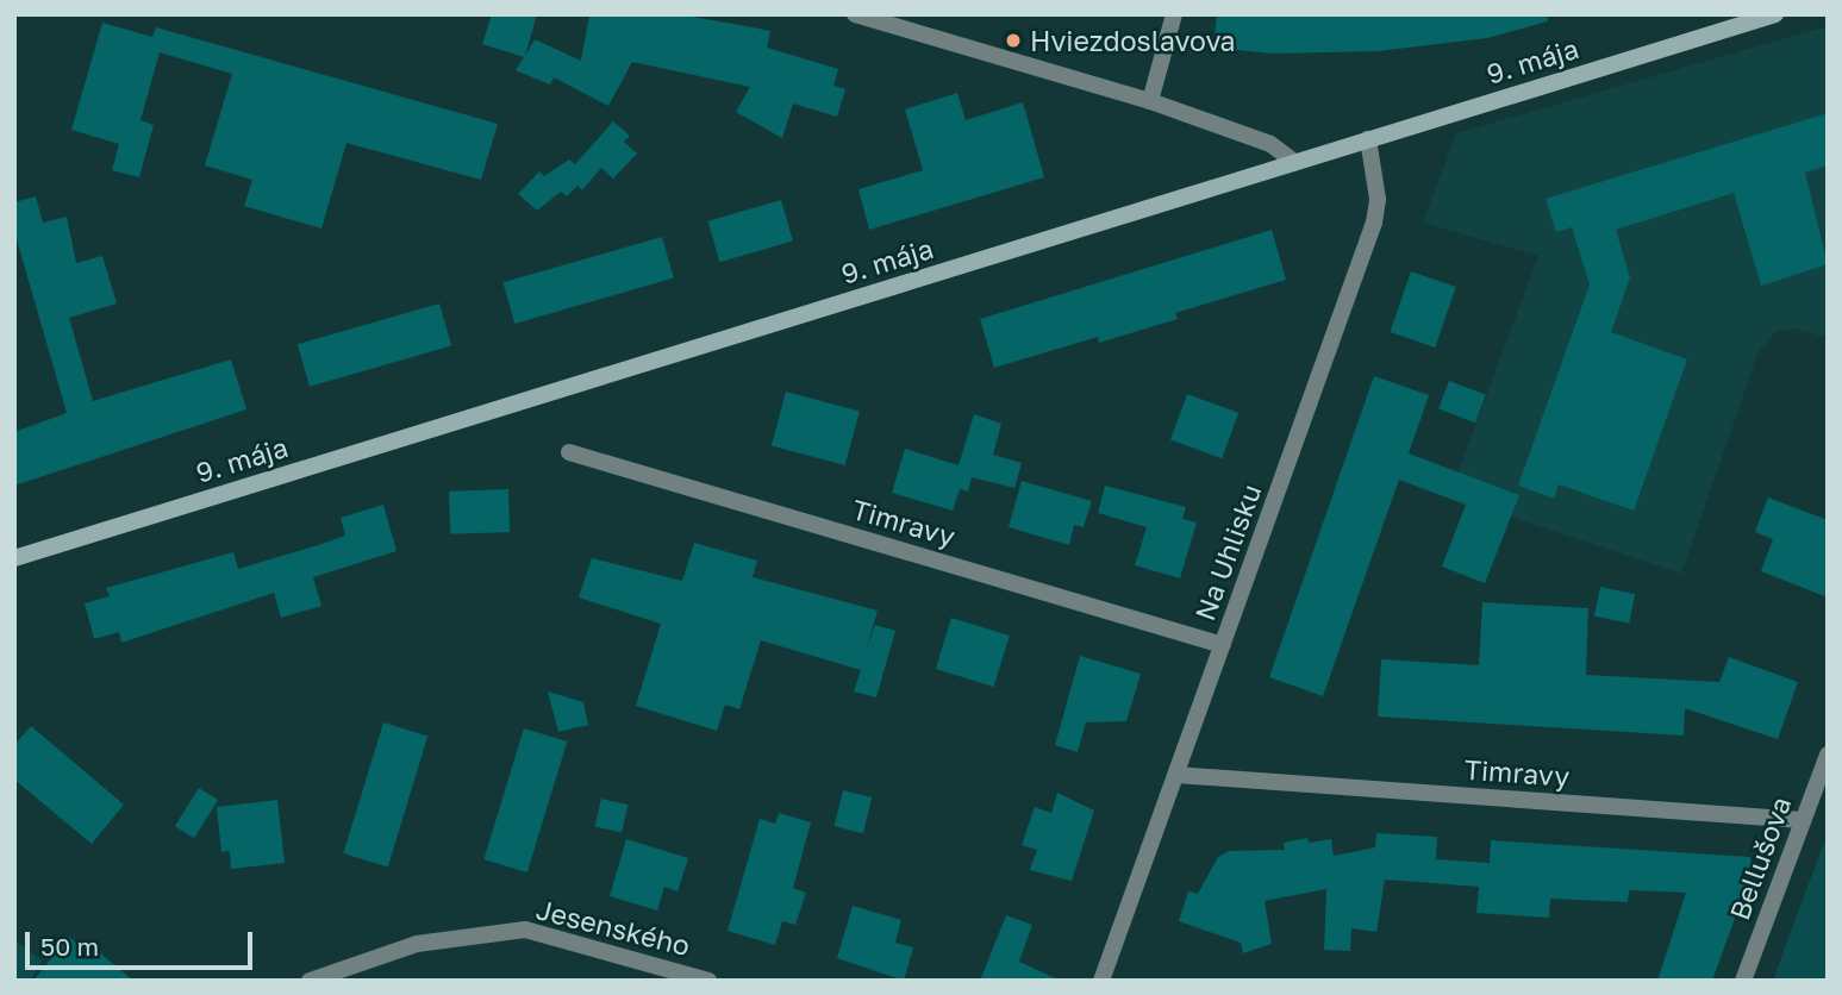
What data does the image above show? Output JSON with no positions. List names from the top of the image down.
{
  "streets": {
    "main road": ["9. mája"],
    "street": [
      "Timravy",
      "Na Uhlisku",
      "Bellušova",
      "Jesenského"
    ]
  },
  "crossings": [
    ["9. mája", "Na Uhlisku"],
    ["Timravy", "Na Uhlisku"],
    ["Timravy", "Bellušova"]
  ],
  "places": ["Hviezdoslavova"],
  "scale_bar": "50 m"
}
